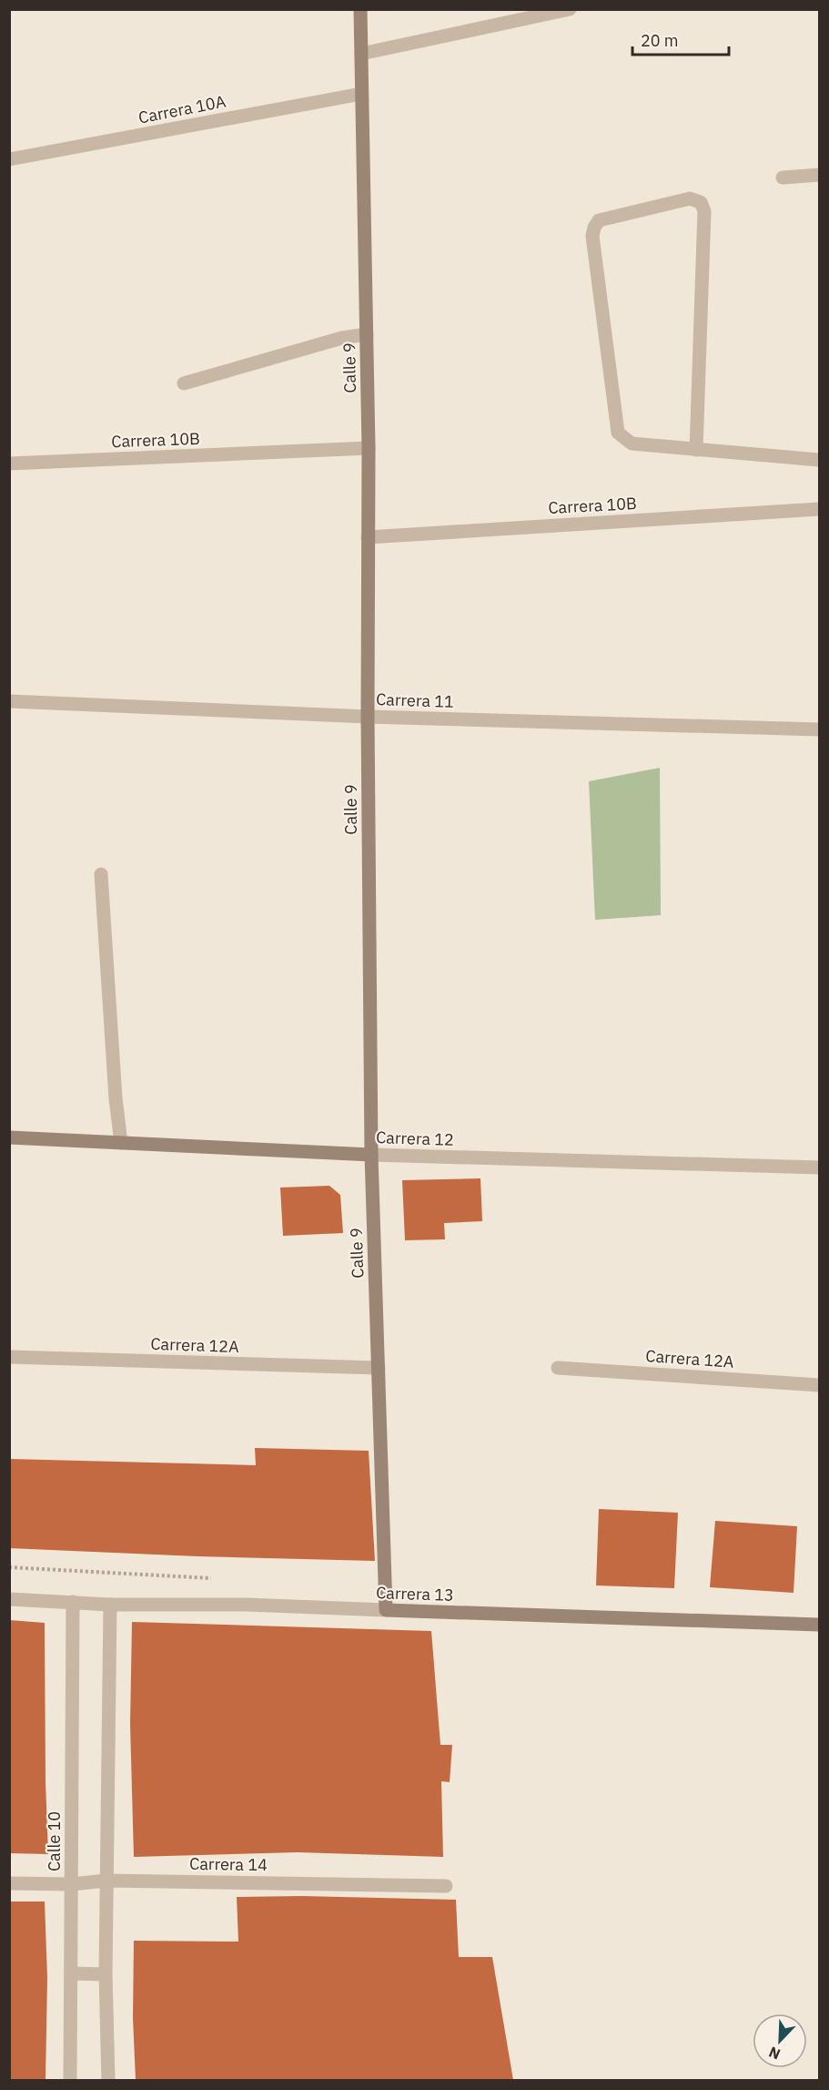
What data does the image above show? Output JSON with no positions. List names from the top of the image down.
{
  "streets": {
    "main road": ["Calle 9", "Carrera 12", "Carrera 13"],
    "street": [
      "Carrera 10A",
      "Carrera 10B",
      "Carrera 11",
      "Carrera 12A",
      "Calle 10",
      "Carrera 14"
    ]
  },
  "crossings": [
    ["Carrera 10A", "Calle 9"],
    ["Calle 9", "Carrera 10B"],
    ["Calle 9", "Carrera 11"],
    ["Calle 9", "Carrera 12"],
    ["Calle 9", "Carrera 12A"],
    ["Calle 9", "Carrera 13"],
    ["Carrera 13", "Calle 10"],
    ["Calle 10", "Carrera 14"]
  ],
  "scale_bar": "20 m",
  "north": "bottom left"
}
